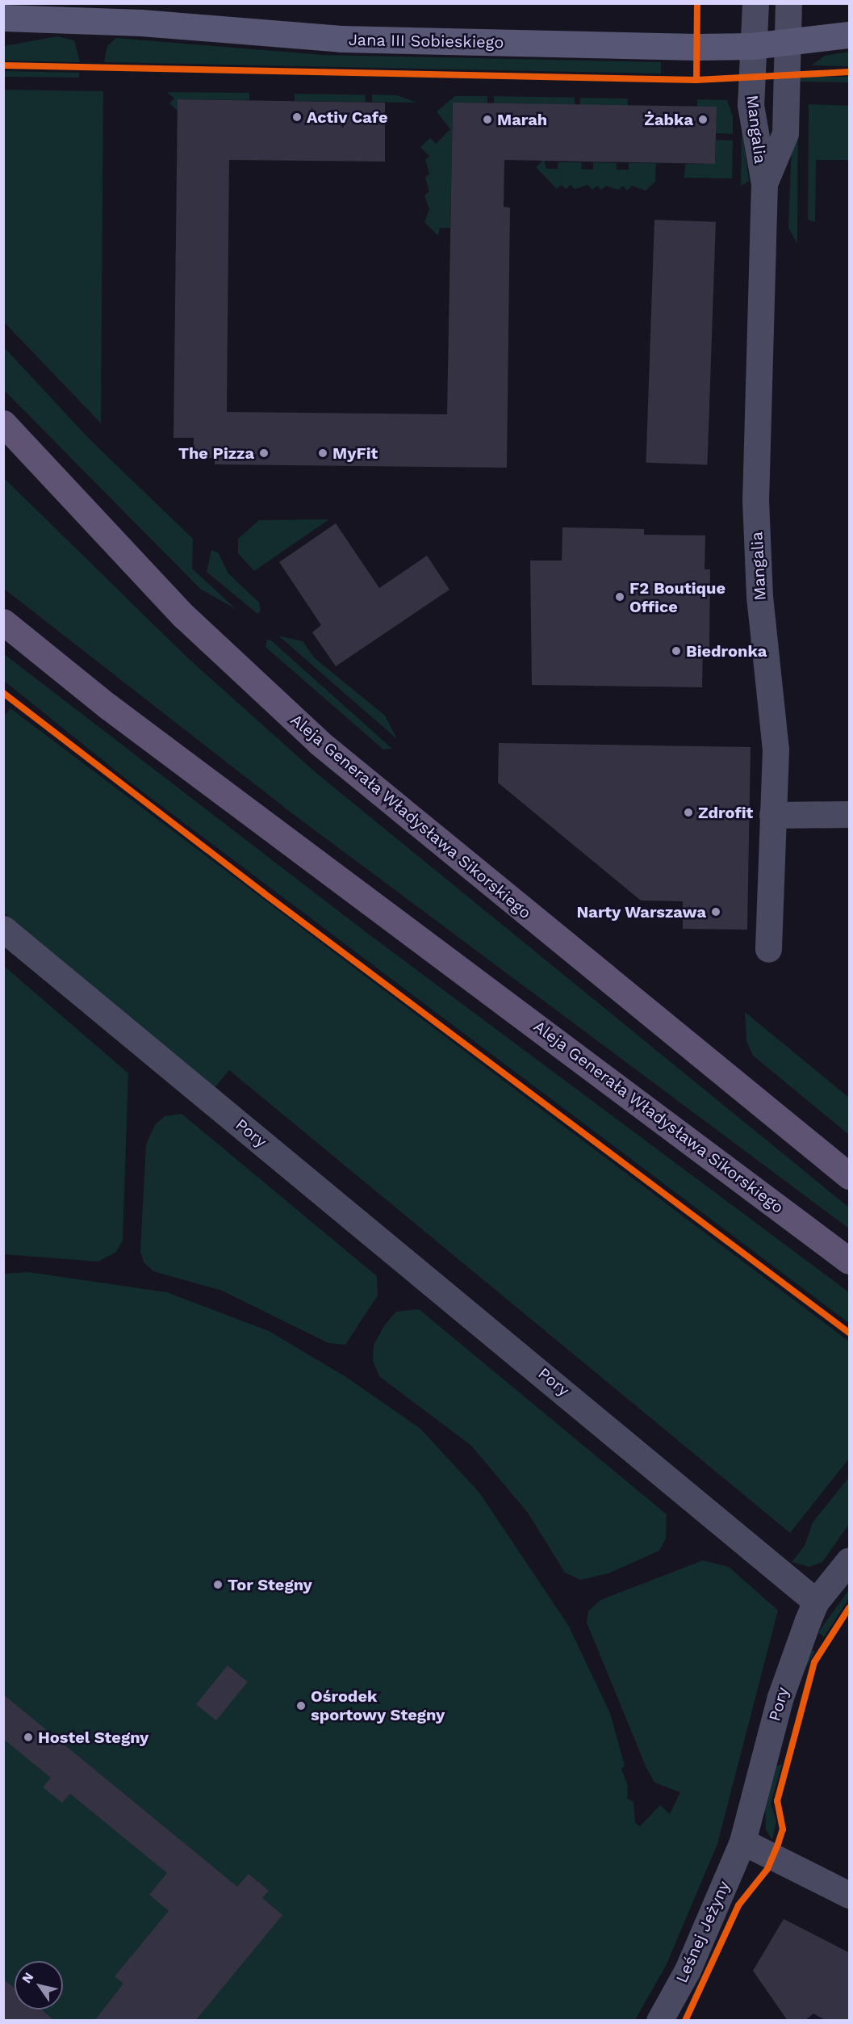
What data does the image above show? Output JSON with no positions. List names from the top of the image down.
{
  "streets": {
    "main road": ["Jana III Sobieskiego", "Aleja Generała Władysława Sikorskiego"],
    "street": ["Mangalia", "Pory", "Leśnej Jeżyny"]
  },
  "crossings": [
    ["Jana III Sobieskiego", "Mangalia"],
    ["Pory", "Leśnej Jeżyny"]
  ],
  "places": [
    "Activ Cafe",
    "Marah",
    "Żabka",
    "The Pizza",
    "MyFit",
    "F2 Boutique Office",
    "Biedronka",
    "Zdrofit",
    "Narty Warszawa",
    "Tor Stegny",
    "Ośrodek sportowy Stegny",
    "Hostel Stegny"
  ],
  "north": "top left"
}
